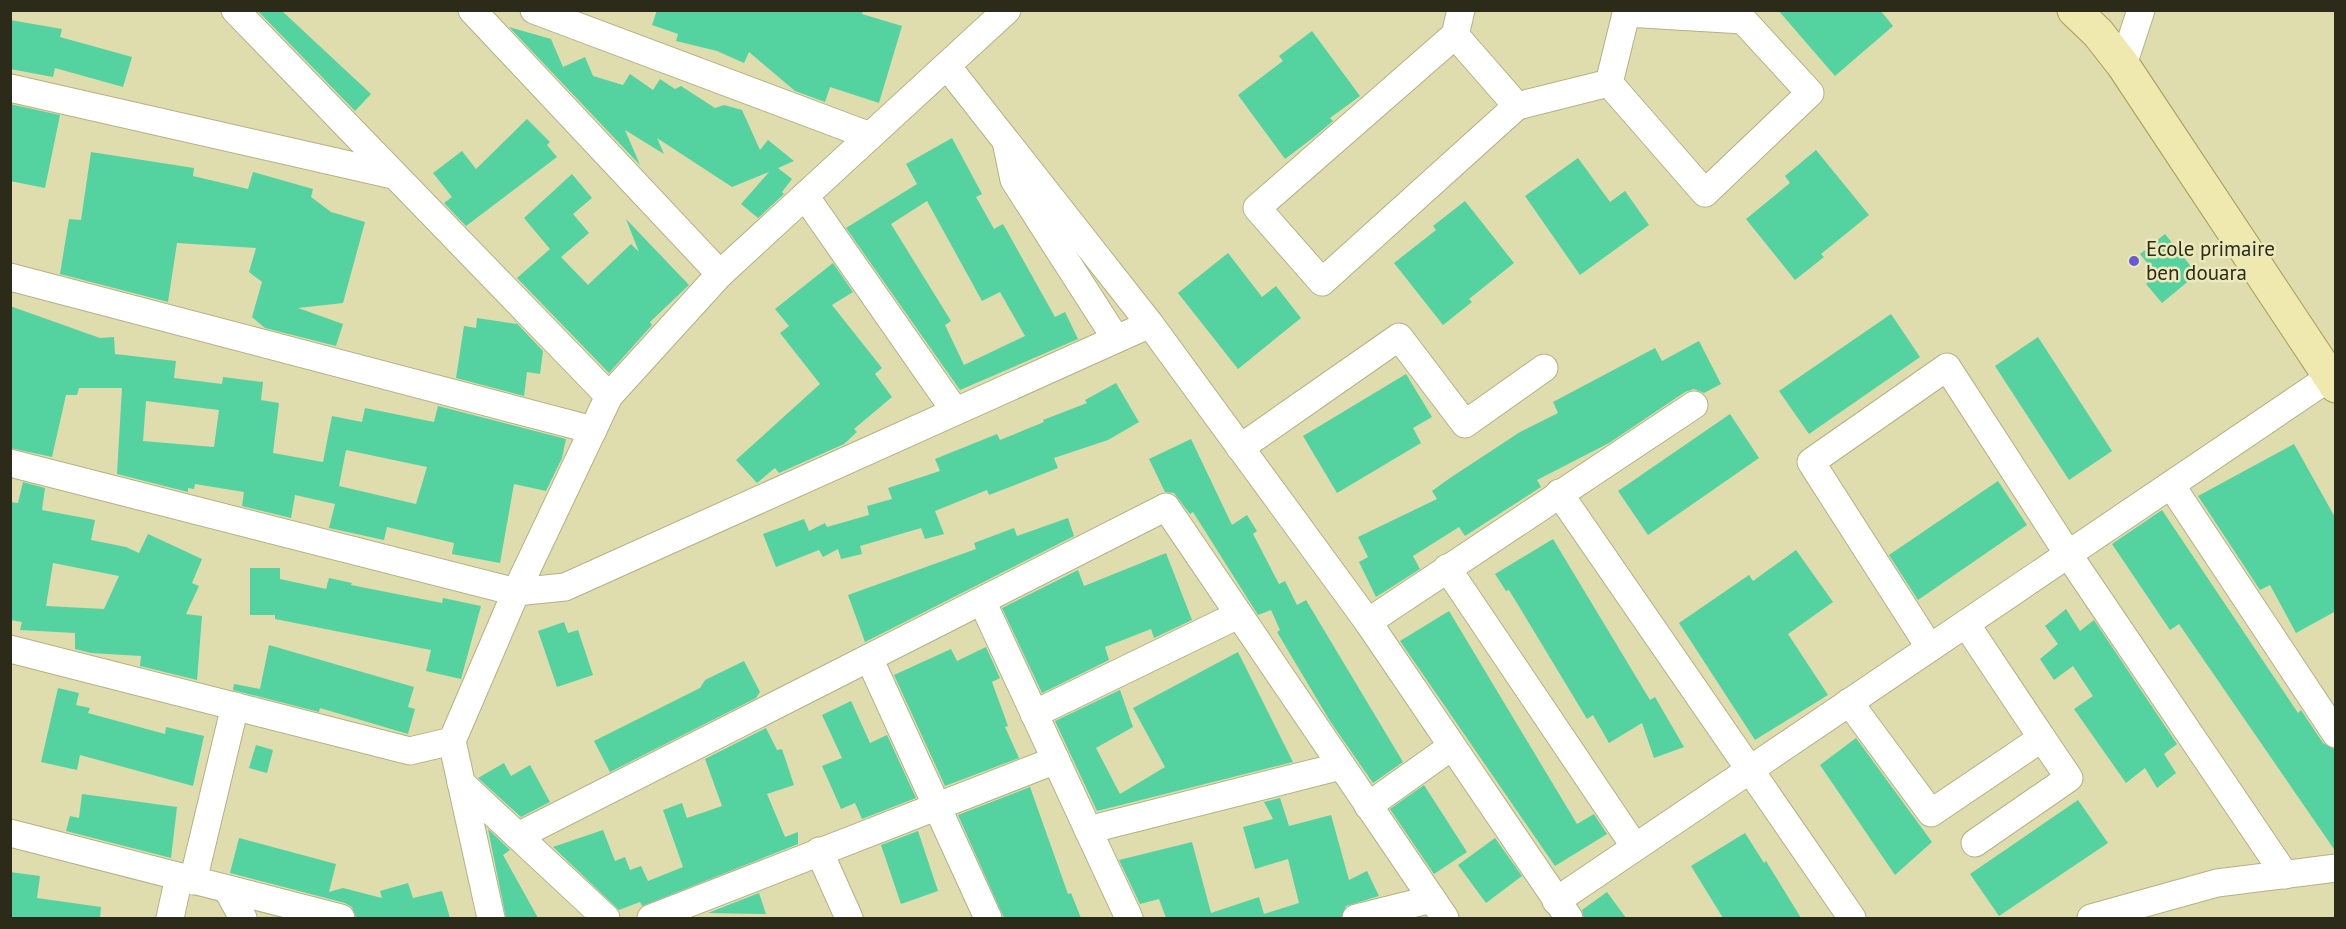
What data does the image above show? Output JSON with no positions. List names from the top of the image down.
{
  "places": ["Ecole primaire ben douara"]
}
